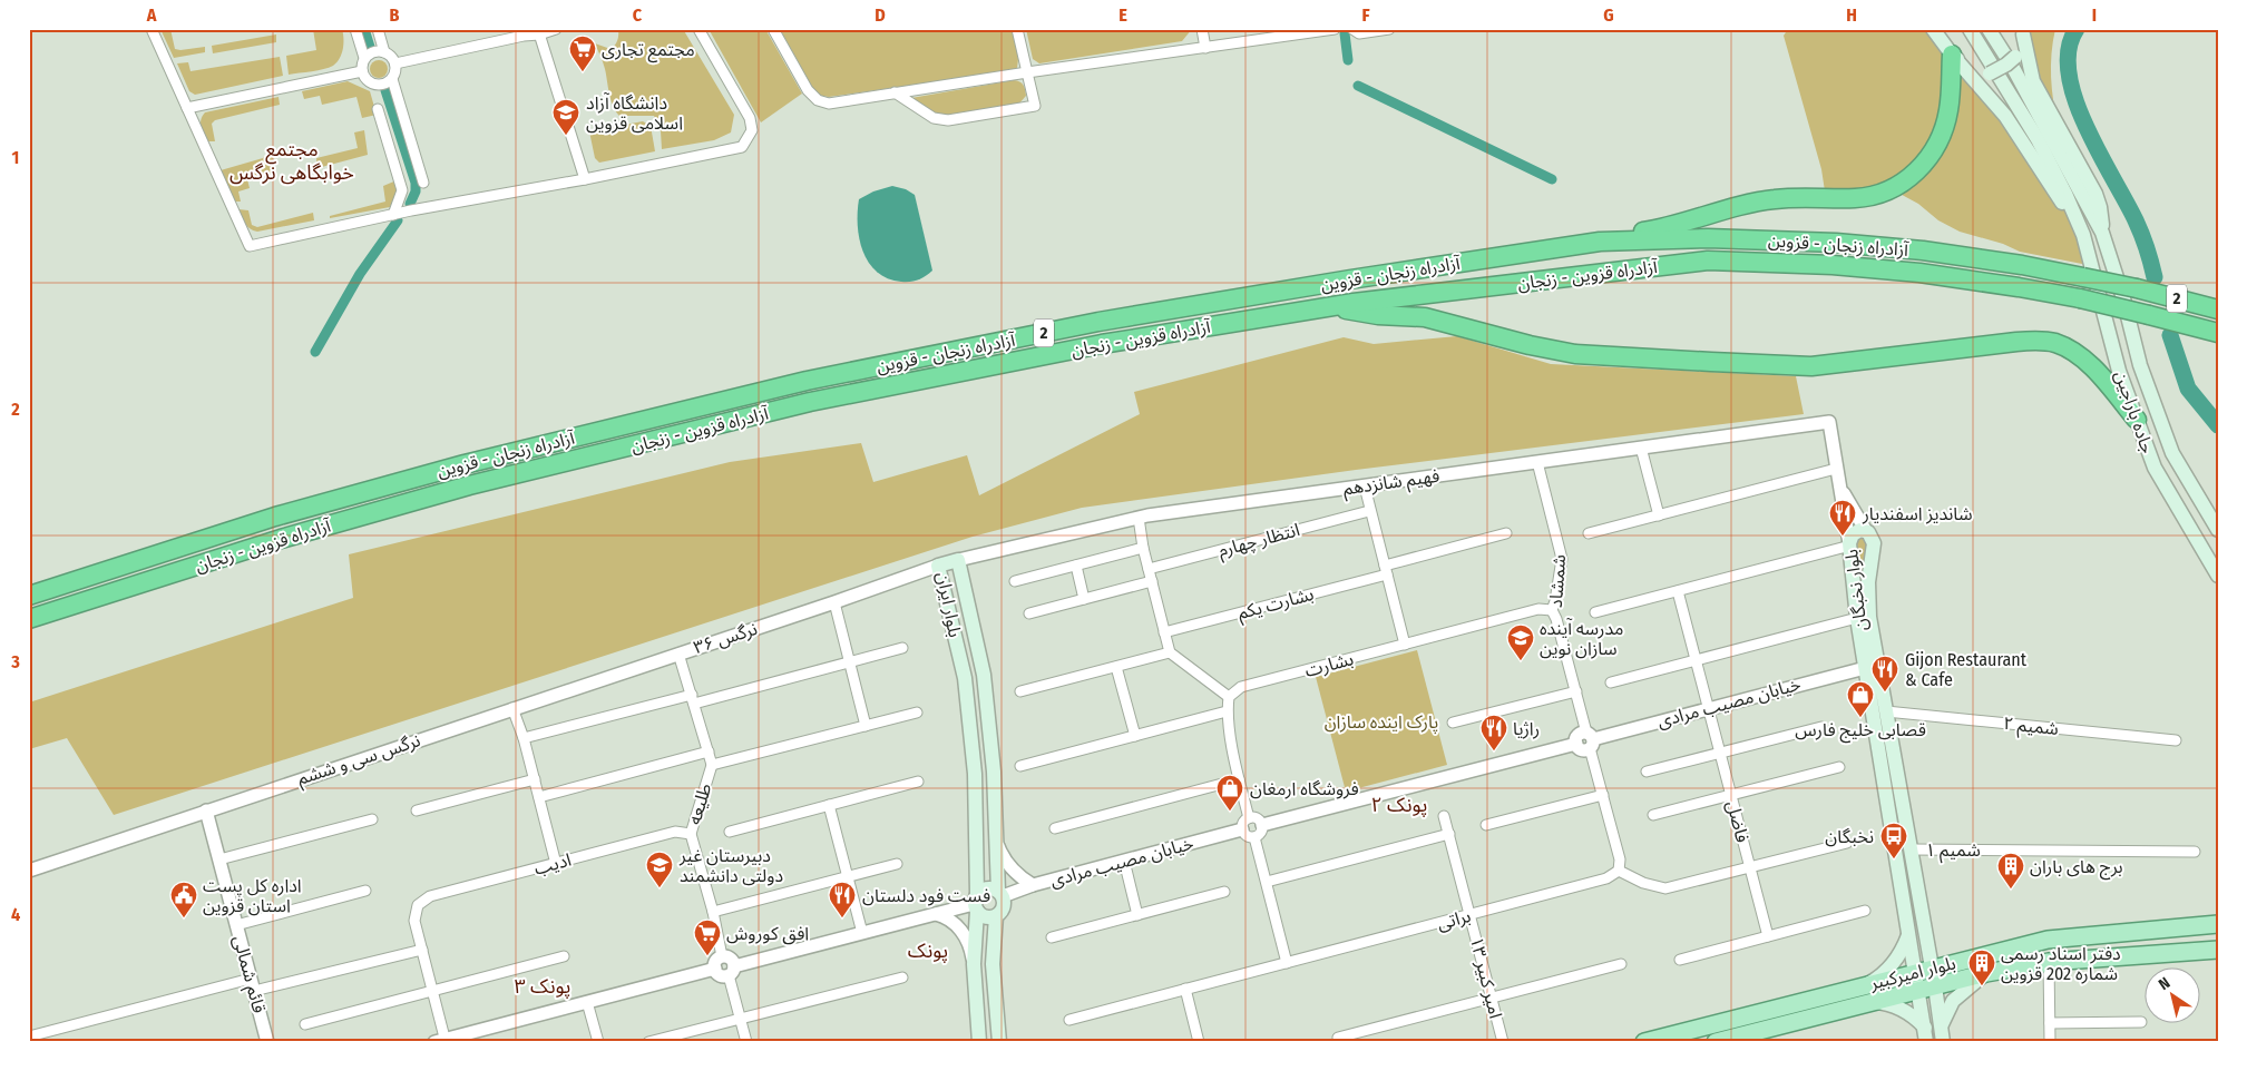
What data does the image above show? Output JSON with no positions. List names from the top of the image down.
{
  "streets": {
    "highway": ["آزادراه زنجان - قزوین", "آزادراه قزوین - زنجان", "2"],
    "main road": [
      "جاده باراجین",
      "بلوار نخبگان",
      "بلوار ایران",
      "بلوار امیرکبیر"
    ],
    "street": [
      "فهیم شانزدهم",
      "انتظار چهارم",
      "شمشاد",
      "بشارت یکم",
      "نرگس ۳۶",
      "بشارت",
      "خیابان مصیب مرادی",
      "شمیم ۲",
      "نرگس سی و ششم",
      "طلیعه",
      "فاضل",
      "شمیم ۱",
      "ادیب",
      "براتی",
      "قائم شمالی",
      "امیر کبیر ۱۳"
    ]
  },
  "crossings": [
    ["فهیم شانزدهم", "شمشاد"],
    ["فهیم شانزدهم", "بلوار ایران"],
    ["شمشاد", "بشارت"],
    ["شمشاد", "خیابان مصیب مرادی"],
    ["شمشاد", "براتی"],
    ["بلوار نخبگان", "خیابان مصیب مرادی"],
    ["بلوار نخبگان", "شمیم ۲"],
    ["بلوار نخبگان", "شمیم ۱"],
    ["بلوار نخبگان", "بلوار امیرکبیر"],
    ["بلوار ایران", "نرگس ۳۶"],
    ["بلوار ایران", "خیابان مصیب مرادی"],
    ["نرگس ۳۶", "نرگس سی و ششم"],
    ["نرگس ۳۶", "طلیعه"],
    ["خیابان مصیب مرادی", "فاضل"],
    ["نرگس سی و ششم", "قائم شمالی"],
    ["طلیعه", "ادیب"],
    ["براتی", "امیر کبیر ۱۳"]
  ],
  "districts": [
    "مجتمع خوابگاهی نرگس",
    "پونک ۲",
    "پونک",
    "پونک ۳"
  ],
  "parks": ["پارک اینده سازان"],
  "places": {
    "supermarket": ["مجتمع تجاری", "افق کوروش"],
    "school or university": ["دانشگاه آزاد اسلامی قزوین", "مدرسه آینده سازان نوین", "دبیرستان غیر دولتی دانشمند"],
    "restaurant": [
      "شاندیز اسفندیار",
      "Gijon Restaurant & Cafe",
      "راژیا",
      "فست فود دلستان"
    ],
    "shop": ["قصابی خلیج فارس", "فروشگاه ارمغان"],
    "bus stop": ["نخبگان"],
    "building": ["برج های باران", "دفتر اسناد رسمی شماره 202 قزوین"],
    "public building": ["اداره کل پست استان قزوین"]
  },
  "north": "top left",
  "grid": {
    "columns": [
      "A",
      "B",
      "C",
      "D",
      "E",
      "F",
      "G",
      "H",
      "I"
    ],
    "rows": [
      "1",
      "2",
      "3",
      "4"
    ]
  }
}
